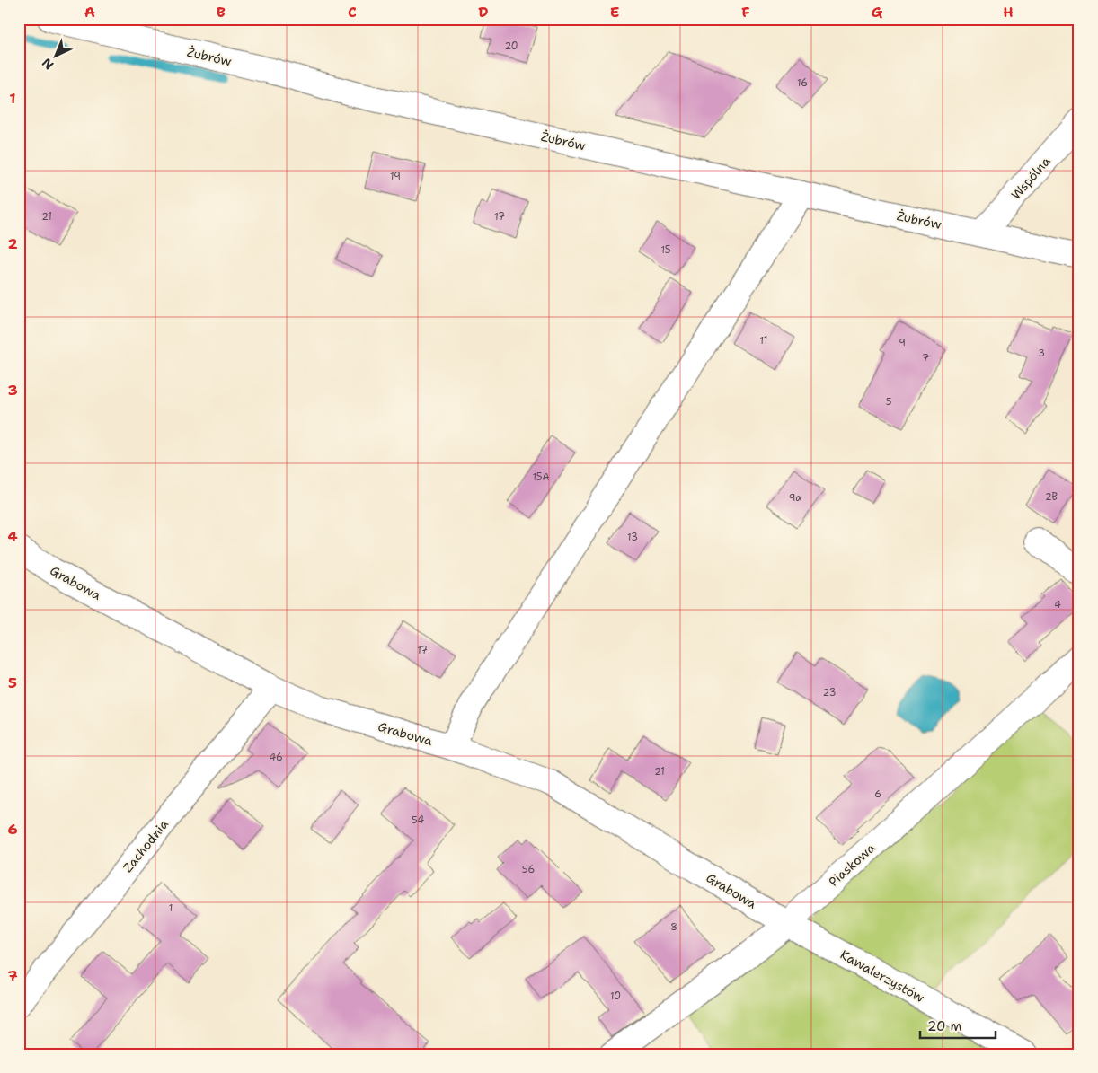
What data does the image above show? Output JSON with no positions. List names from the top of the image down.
{
  "streets": {
    "street": [
      "Żubrów",
      "Wspólna",
      "Grabowa",
      "Zachodnia",
      "Piaskowa",
      "Kawalerzystów"
    ]
  },
  "crossings": [
    ["Żubrów", "Wspólna"],
    ["Grabowa", "Zachodnia"],
    ["Grabowa", "Piaskowa"],
    ["Grabowa", "Kawalerzystów"],
    ["Piaskowa", "Kawalerzystów"]
  ],
  "house_numbers": [
    "20",
    "16",
    "19",
    "21",
    "17",
    "15",
    "11",
    "9",
    "3",
    "7",
    "5",
    "15A",
    "2B",
    "9a",
    "13",
    "4",
    "17",
    "23",
    "46",
    "21",
    "6",
    "54",
    "56",
    "1",
    "8",
    "10"
  ],
  "scale_bar": "20 m",
  "north": "bottom left",
  "grid": {
    "columns": [
      "A",
      "B",
      "C",
      "D",
      "E",
      "F",
      "G",
      "H"
    ],
    "rows": [
      "1",
      "2",
      "3",
      "4",
      "5",
      "6",
      "7"
    ]
  }
}
